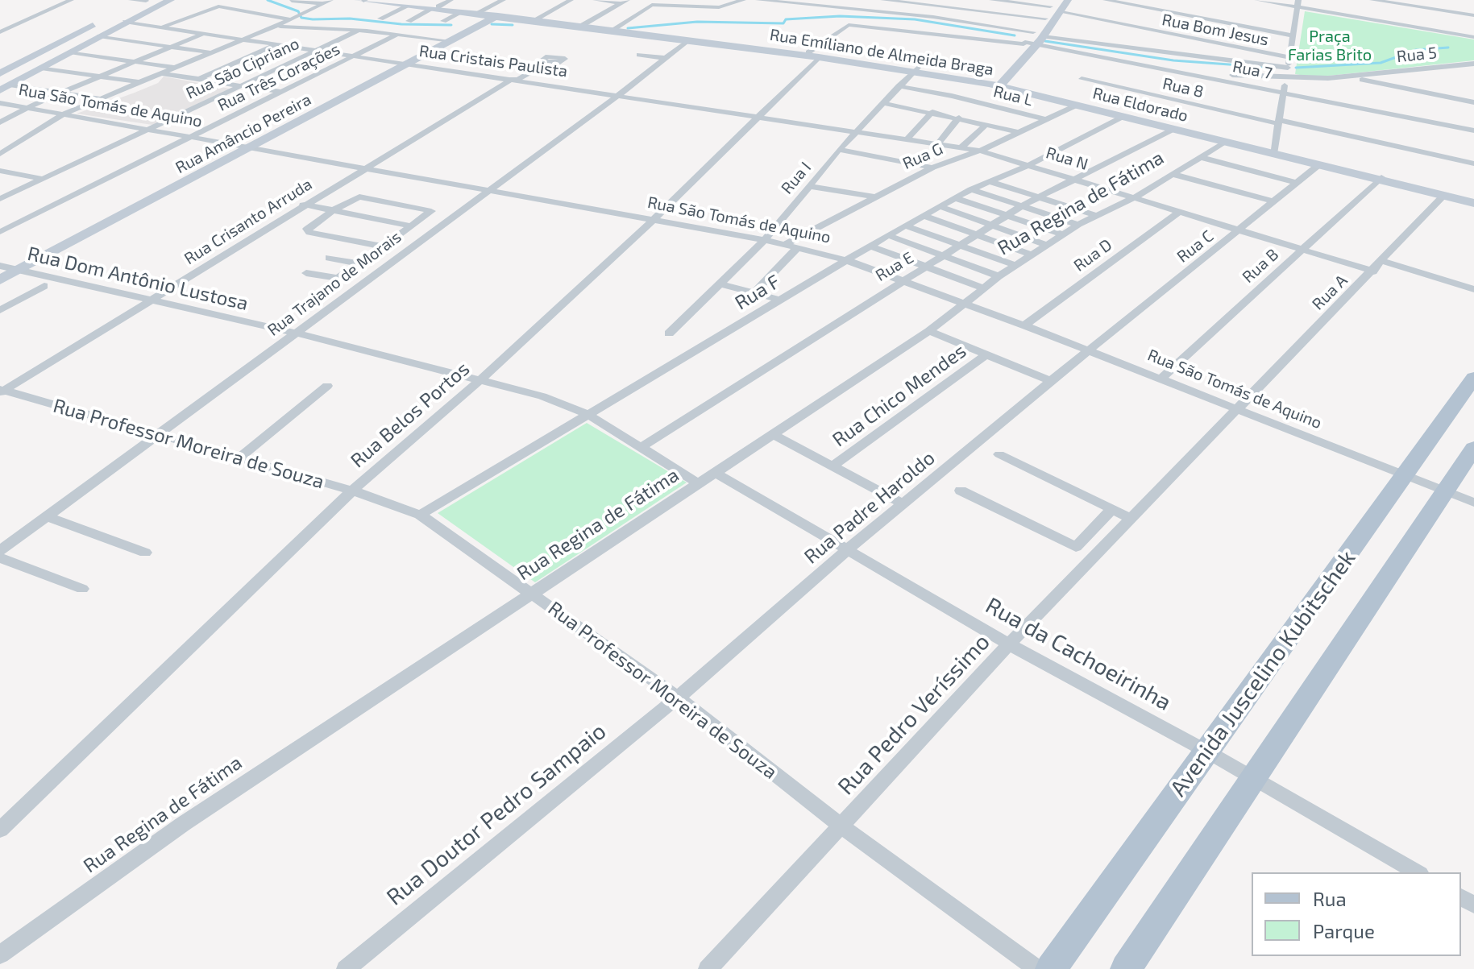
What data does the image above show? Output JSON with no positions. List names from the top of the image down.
{
  "streets": {
    "main road": ["Avenida Juscelino Kubitschek"],
    "street": [
      "Rua Bom Jesus",
      "Rua Emíliano de Almeida Braga",
      "Rua 5",
      "Rua Cristais Paulista",
      "Rua São Cipriano",
      "Rua 7",
      "Rua Três Corações",
      "Rua 8",
      "Rua L",
      "Rua Eldorado",
      "Rua São Tomás de Aquino",
      "Rua Amâncio Pereira",
      "Rua G",
      "Rua N",
      "Rua I",
      "Rua Regina de Fátima",
      "Rua Crisanto Arruda",
      "Rua C",
      "Rua D",
      "Rua B",
      "Rua E",
      "Rua Dom Antônio Lustosa",
      "Rua Trajano de Morais",
      "Rua F",
      "Rua A",
      "Rua Chico Mendes",
      "Rua Belos Portos",
      "Rua Professor Moreira de Souza",
      "Rua Padre Haroldo",
      "Rua da Cachoeirinha",
      "Rua Pedro Veríssimo",
      "Rua Doutor Pedro Sampaio"
    ]
  },
  "crossings": [
    ["Rua Emíliano de Almeida Braga", "Rua Eldorado"],
    ["Rua Emíliano de Almeida Braga", "Rua Amâncio Pereira"],
    ["Rua Emíliano de Almeida Braga", "Rua I"],
    ["Rua Emíliano de Almeida Braga", "Rua Trajano de Morais"],
    ["Rua Emíliano de Almeida Braga", "Rua Belos Portos"],
    ["Rua 5", "Rua 7"],
    ["Rua Cristais Paulista", "Rua São Cipriano"],
    ["Rua Cristais Paulista", "Rua Três Corações"],
    ["Rua Cristais Paulista", "Rua Amâncio Pereira"],
    ["Rua Cristais Paulista", "Rua N"],
    ["Rua Cristais Paulista", "Rua I"],
    ["Rua Cristais Paulista", "Rua Crisanto Arruda"],
    ["Rua Cristais Paulista", "Rua Trajano de Morais"],
    ["Rua Cristais Paulista", "Rua Belos Portos"],
    ["Rua São Cipriano", "Rua São Tomás de Aquino"],
    ["Rua Três Corações", "Rua São Tomás de Aquino"],
    ["Rua L", "Rua G"],
    ["Rua L", "Rua I"],
    ["Rua Eldorado", "Rua G"],
    ["Rua Eldorado", "Rua Regina de Fátima"],
    ["Rua Eldorado", "Rua C"],
    ["Rua Eldorado", "Rua B"],
    ["Rua Eldorado", "Rua E"],
    ["Rua Eldorado", "Rua F"],
    ["Rua Eldorado", "Rua A"],
    ["Rua São Tomás de Aquino", "Rua Amâncio Pereira"],
    ["Rua São Tomás de Aquino", "Rua G"],
    ["Rua São Tomás de Aquino", "Rua I"],
    ["Rua São Tomás de Aquino", "Rua Regina de Fátima"],
    ["Rua São Tomás de Aquino", "Rua Crisanto Arruda"],
    ["Rua São Tomás de Aquino", "Rua C"],
    ["Rua São Tomás de Aquino", "Rua D"],
    ["Rua São Tomás de Aquino", "Rua B"],
    ["Rua São Tomás de Aquino", "Rua E"],
    ["Rua São Tomás de Aquino", "Rua Trajano de Morais"],
    ["Rua São Tomás de Aquino", "Rua F"],
    ["Rua São Tomás de Aquino", "Rua A"],
    ["Rua São Tomás de Aquino", "Rua Belos Portos"],
    ["Rua São Tomás de Aquino", "Rua Padre Haroldo"],
    ["Rua São Tomás de Aquino", "Avenida Juscelino Kubitschek"],
    ["Rua São Tomás de Aquino", "Rua Pedro Veríssimo"],
    ["Rua Amâncio Pereira", "Rua Dom Antônio Lustosa"],
    ["Rua G", "Rua N"],
    ["Rua N", "Rua I"],
    ["Rua N", "Rua Regina de Fátima"],
    ["Rua N", "Rua C"],
    ["Rua N", "Rua D"],
    ["Rua N", "Rua B"],
    ["Rua N", "Rua E"],
    ["Rua N", "Rua F"],
    ["Rua N", "Rua A"],
    ["Rua Regina de Fátima", "Rua Dom Antônio Lustosa"],
    ["Rua Regina de Fátima", "Rua Professor Moreira de Souza"],
    ["Rua Regina de Fátima", "Rua da Cachoeirinha"],
    ["Rua Crisanto Arruda", "Rua Dom Antônio Lustosa"],
    ["Rua Crisanto Arruda", "Rua Professor Moreira de Souza"],
    ["Rua C", "Rua Padre Haroldo"],
    ["Rua E", "Rua Dom Antônio Lustosa"],
    ["Rua Dom Antônio Lustosa", "Rua Trajano de Morais"],
    ["Rua Dom Antônio Lustosa", "Rua F"],
    ["Rua Dom Antônio Lustosa", "Rua Belos Portos"],
    ["Rua Trajano de Morais", "Rua Professor Moreira de Souza"],
    ["Rua F", "Rua Professor Moreira de Souza"],
    ["Rua A", "Rua Pedro Veríssimo"],
    ["Rua Belos Portos", "Rua Professor Moreira de Souza"],
    ["Rua Professor Moreira de Souza", "Rua Padre Haroldo"],
    ["Rua Professor Moreira de Souza", "Rua Pedro Veríssimo"],
    ["Rua Professor Moreira de Souza", "Rua Doutor Pedro Sampaio"],
    ["Rua Padre Haroldo", "Rua da Cachoeirinha"],
    ["Rua Padre Haroldo", "Rua Doutor Pedro Sampaio"],
    ["Rua da Cachoeirinha", "Avenida Juscelino Kubitschek"],
    ["Rua da Cachoeirinha", "Rua Pedro Veríssimo"]
  ],
  "parks": ["Praça Farias Brito"],
  "legend": ["Rua", "Parque"]
}
